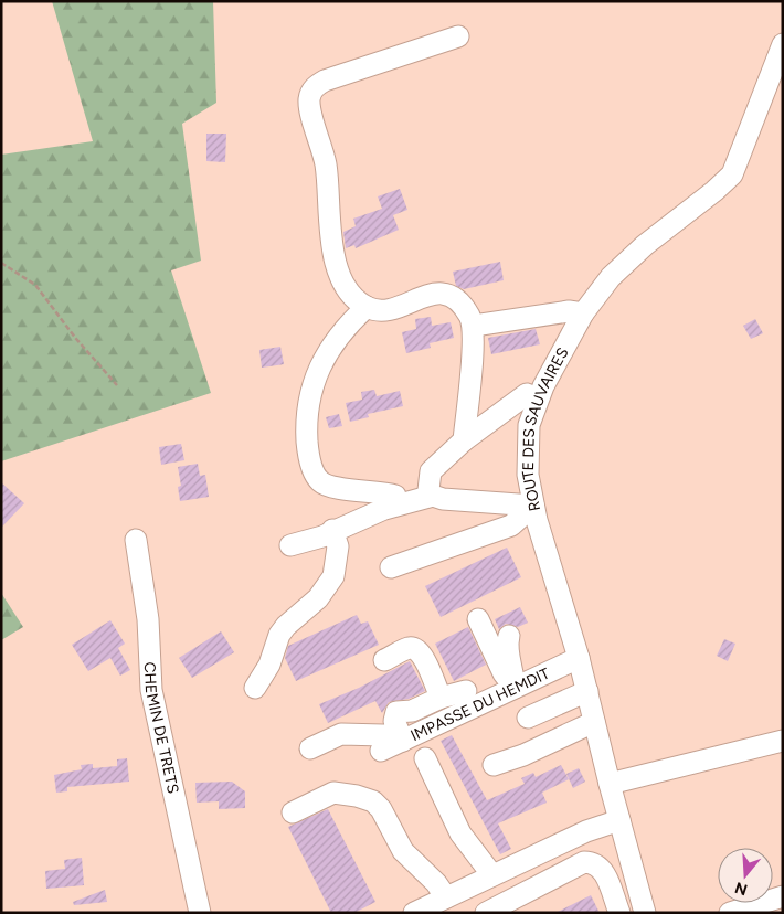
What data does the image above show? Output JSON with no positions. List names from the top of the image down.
{
  "streets": {
    "street": ["ROUTE DES SAUVAIRES", "IMPASSE DU HEMDIT", "CHEMIN DE TRETS"]
  },
  "crossings": [
    ["ROUTE DES SAUVAIRES", "IMPASSE DU HEMDIT"]
  ],
  "north": "bottom"
}
